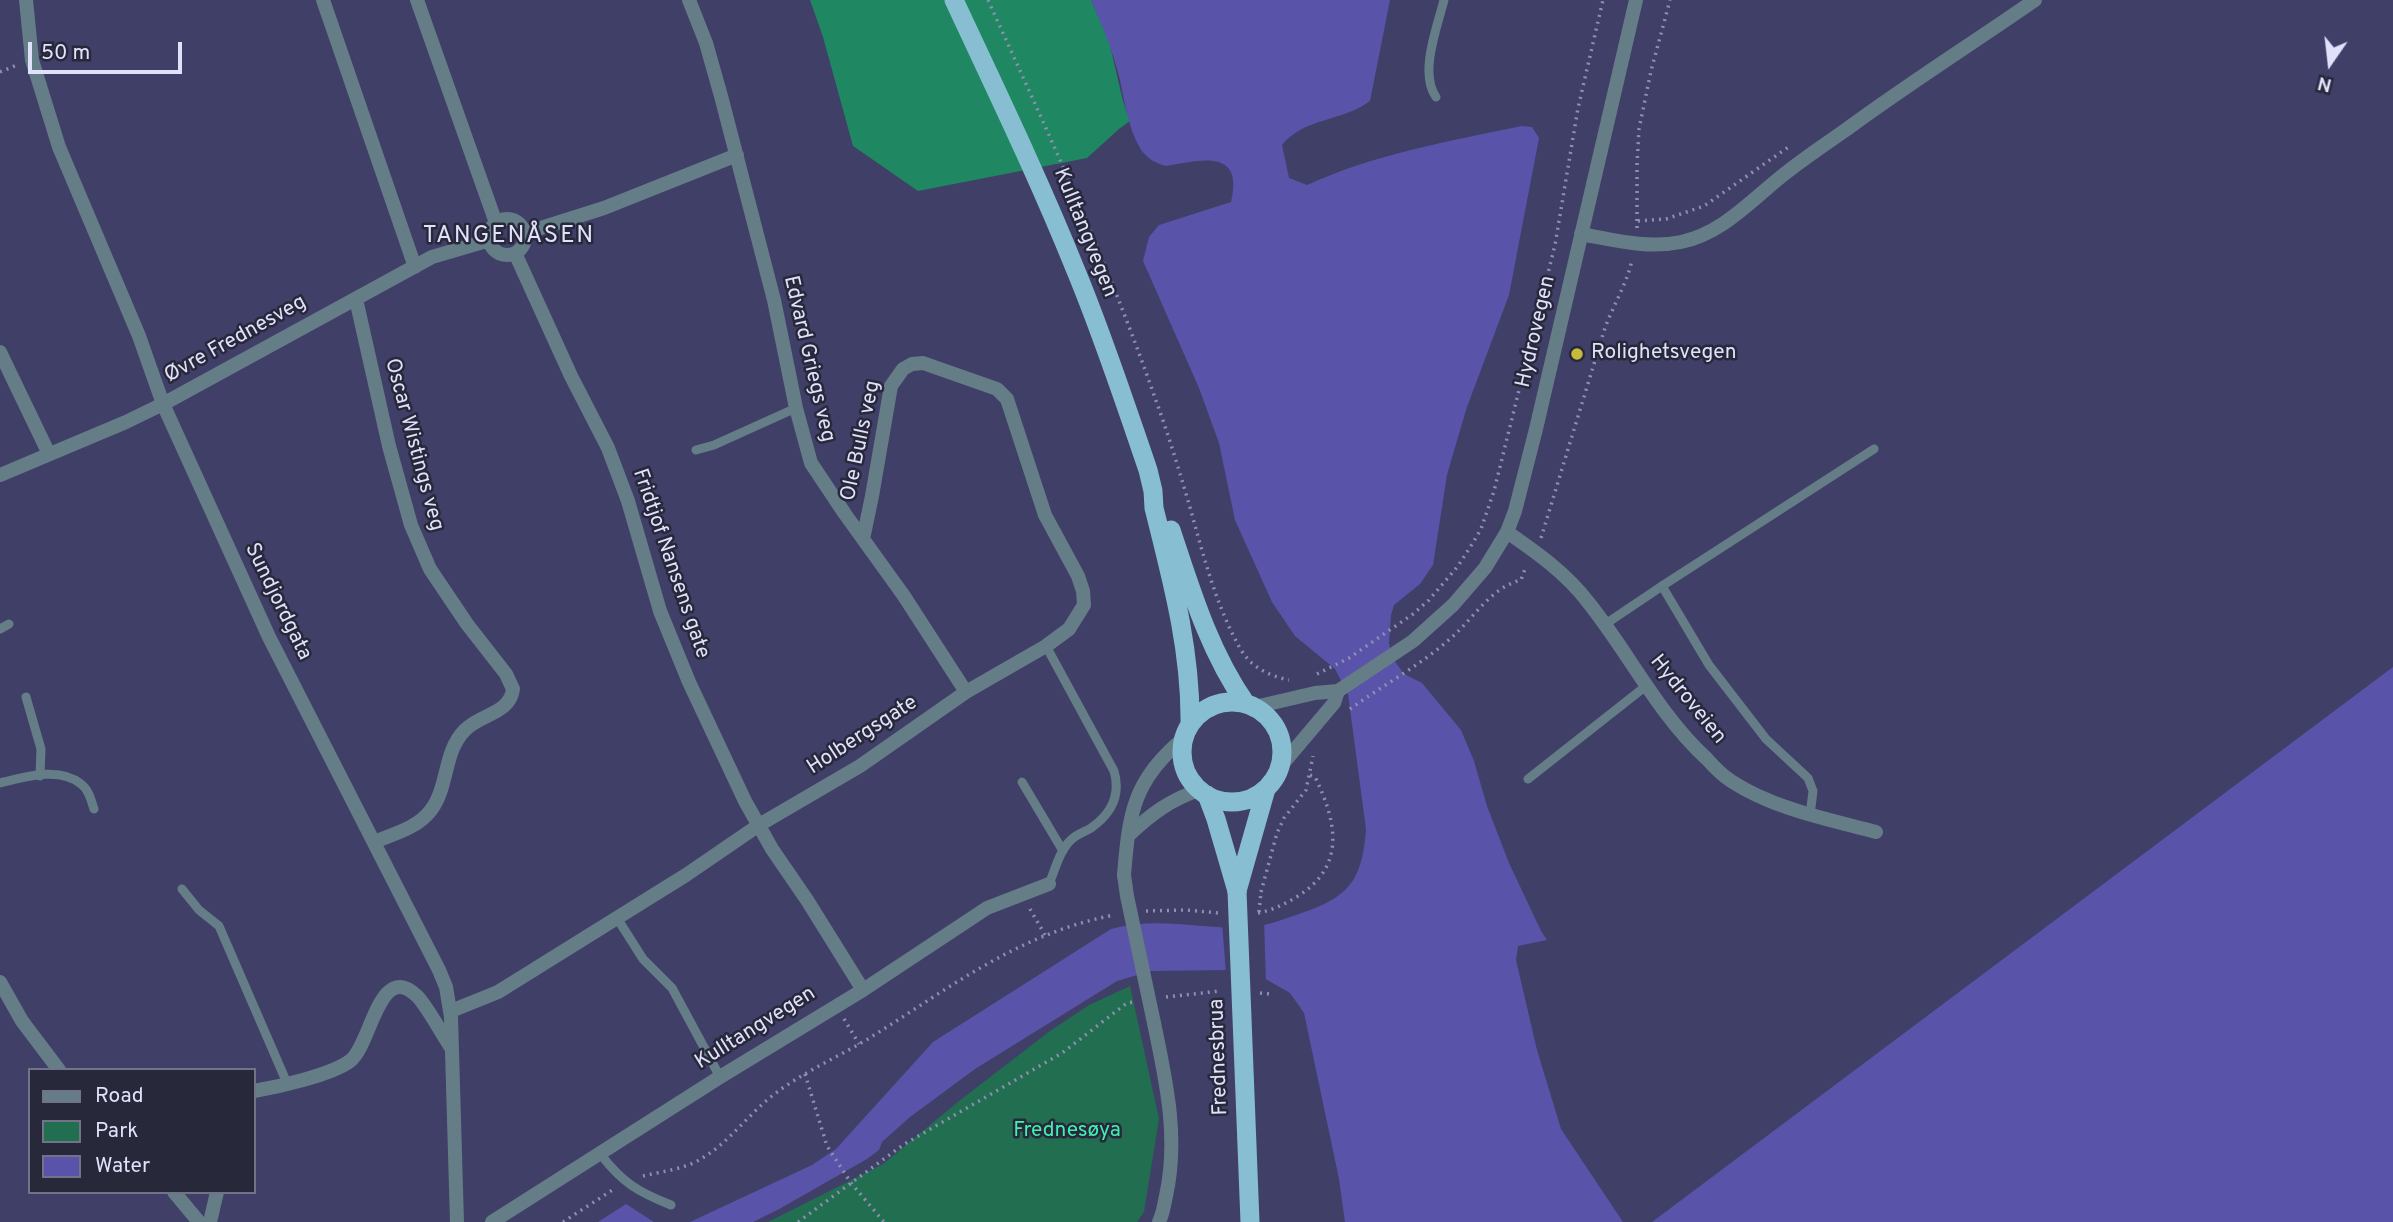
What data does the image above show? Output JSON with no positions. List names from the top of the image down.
{
  "streets": {
    "highway": ["Kulltangvegen", "Frednesbrua"],
    "street": [
      "Hydrovegen",
      "Øvre Frednesveg",
      "Edvard Griegs veg",
      "Ole Bulls veg",
      "Oscar Wistings veg",
      "Fridtjof Nansens gate",
      "Sundjordgata",
      "Hydroveien",
      "Holbergsgate"
    ]
  },
  "crossings": [
    ["Kulltangvegen", "Fridtjof Nansens gate"],
    ["Hydrovegen", "Hydroveien"],
    ["Øvre Frednesveg", "Oscar Wistings veg"],
    ["Øvre Frednesveg", "Fridtjof Nansens gate"],
    ["Øvre Frednesveg", "Sundjordgata"],
    ["Edvard Griegs veg", "Ole Bulls veg"],
    ["Edvard Griegs veg", "Holbergsgate"],
    ["Ole Bulls veg", "Holbergsgate"],
    ["Oscar Wistings veg", "Sundjordgata"],
    ["Fridtjof Nansens gate", "Holbergsgate"],
    ["Sundjordgata", "Holbergsgate"]
  ],
  "districts": ["TANGENÅSEN"],
  "parks": ["Frednesøya"],
  "places": ["Rolighetsvegen"],
  "legend": ["Road", "Park", "Water"],
  "scale_bar": "50 m",
  "north": "bottom"
}
